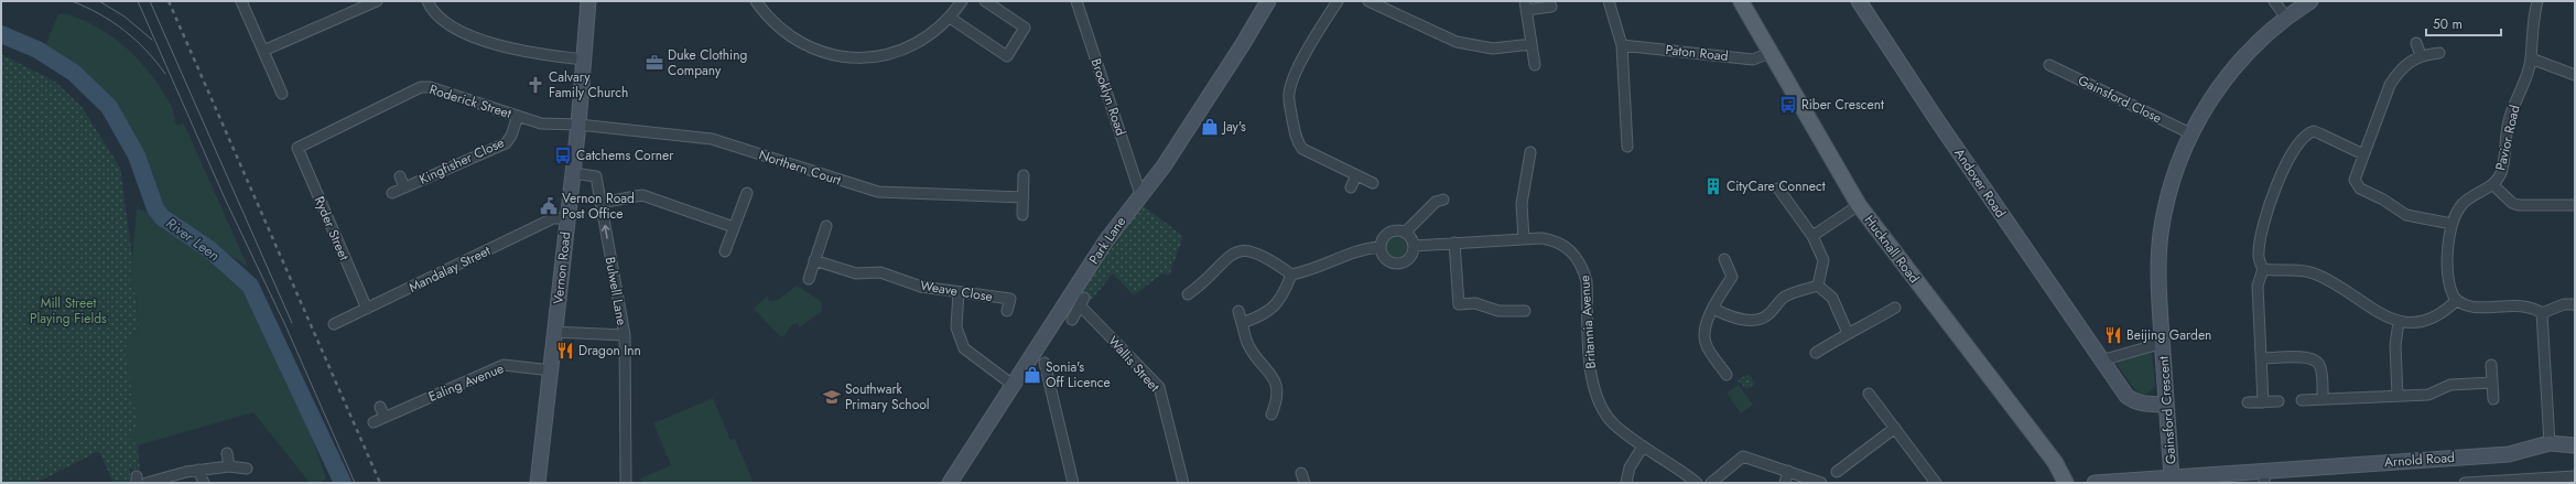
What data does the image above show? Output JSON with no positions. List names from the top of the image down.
{
  "streets": {
    "main road": ["Hucknall Road"],
    "street": [
      "Paton Road",
      "Brooklyn Road",
      "Gainsford Close",
      "Roderick Street",
      "Pavior Road",
      "Kingfisher Close",
      "Northern Court",
      "Andover Road",
      "Ryder Street",
      "Park Lane",
      "Vernon Road",
      "Mandalay Street",
      "Bulwell Lane",
      "Weave Close",
      "Britannia Avenue",
      "Wallis Street",
      "Ealing Avenue",
      "Gainsford Crescent",
      "Arnold Road"
    ]
  },
  "crossings": [
    ["Paton Road", "Hucknall Road"],
    ["Brooklyn Road", "Park Lane"],
    ["Gainsford Close", "Gainsford Crescent"],
    ["Roderick Street", "Kingfisher Close"],
    ["Roderick Street", "Northern Court"],
    ["Roderick Street", "Ryder Street"],
    ["Roderick Street", "Vernon Road"],
    ["Northern Court", "Vernon Road"],
    ["Andover Road", "Gainsford Crescent"],
    ["Ryder Street", "Mandalay Street"],
    ["Vernon Road", "Mandalay Street"],
    ["Vernon Road", "Bulwell Lane"],
    ["Vernon Road", "Ealing Avenue"],
    ["Gainsford Crescent", "Arnold Road"]
  ],
  "one_way": ["Bulwell Lane"],
  "water": ["River Leen"],
  "parks": ["Mill Street Playing Fields"],
  "places": {
    "office": ["Duke Clothing Company"],
    "church": ["Calvary Family Church"],
    "bus stop": ["Riber Crescent", "Catchems Corner"],
    "shop": ["Jay's", "Sonia's Off Licence"],
    "building": ["CityCare Connect"],
    "public building": ["Vernon Road Post Office"],
    "restaurant": ["Beijing Garden", "Dragon Inn"],
    "school or university": ["Southwark Primary School"]
  },
  "scale_bar": "50 m"
}
